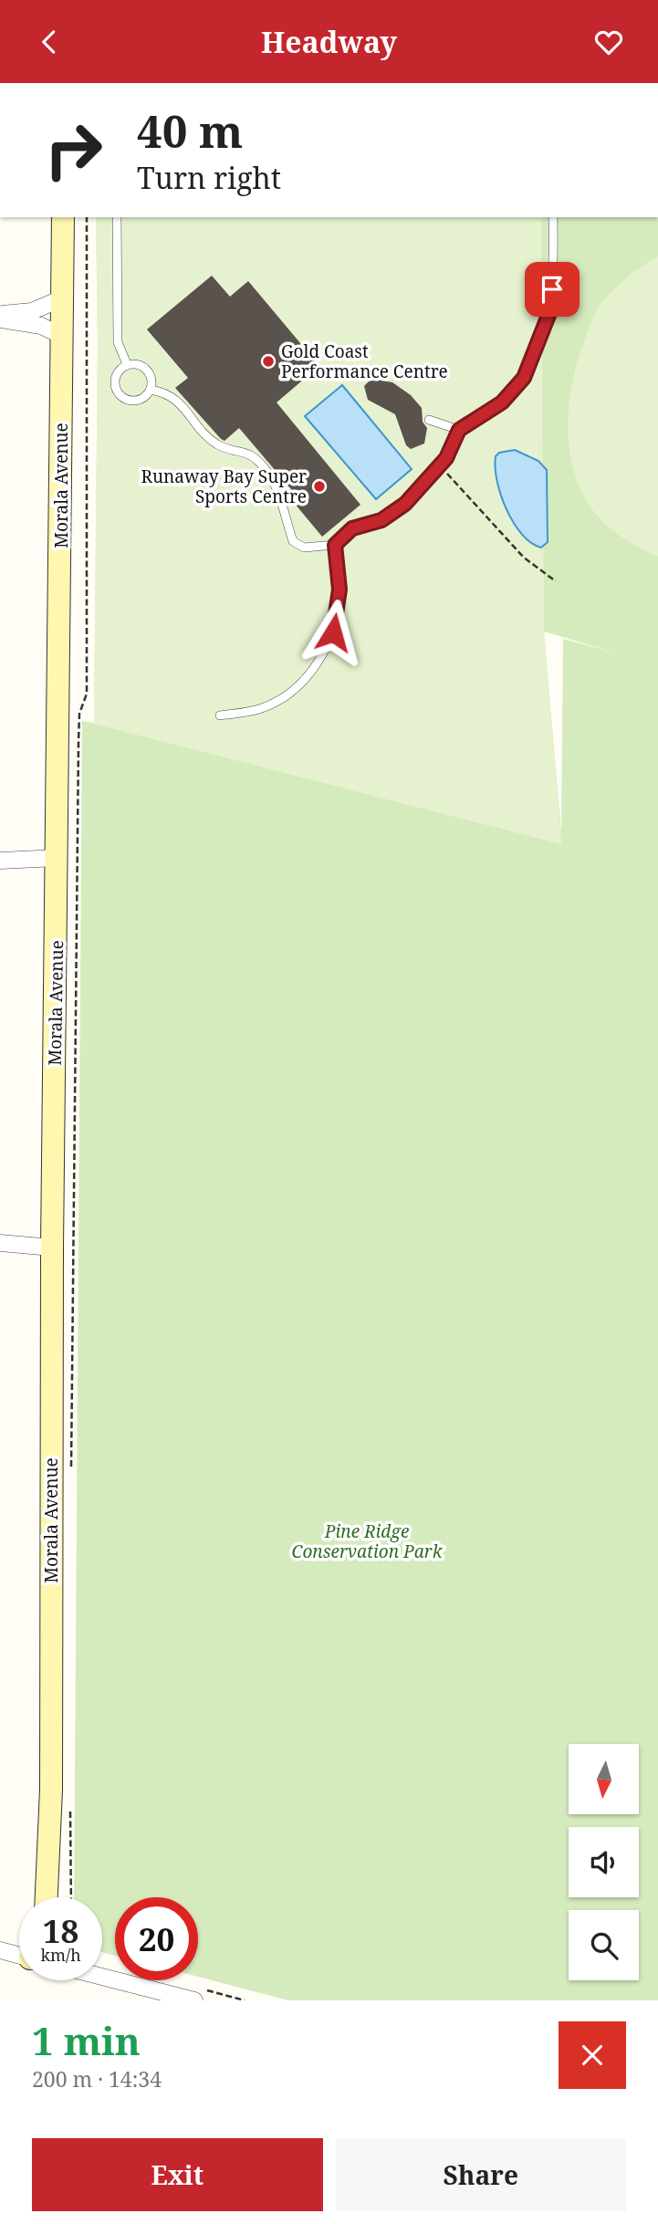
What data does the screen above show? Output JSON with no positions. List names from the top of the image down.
{
  "streets": {
    "street": ["Morala Avenue"]
  },
  "parks": ["Pine Ridge Conservation Park"],
  "places": ["Gold Coast Performance Centre", "Runaway Bay Super Sports Centre"],
  "north": "bottom",
  "page": {
    "header": "Headway",
    "turn": ["40 m", "Turn right"],
    "speed": "18 km/h",
    "limit": "20",
    "heading": ["1 min", "200 m · 14:34"],
    "buttons": ["Exit", "Share"]
  }
}
